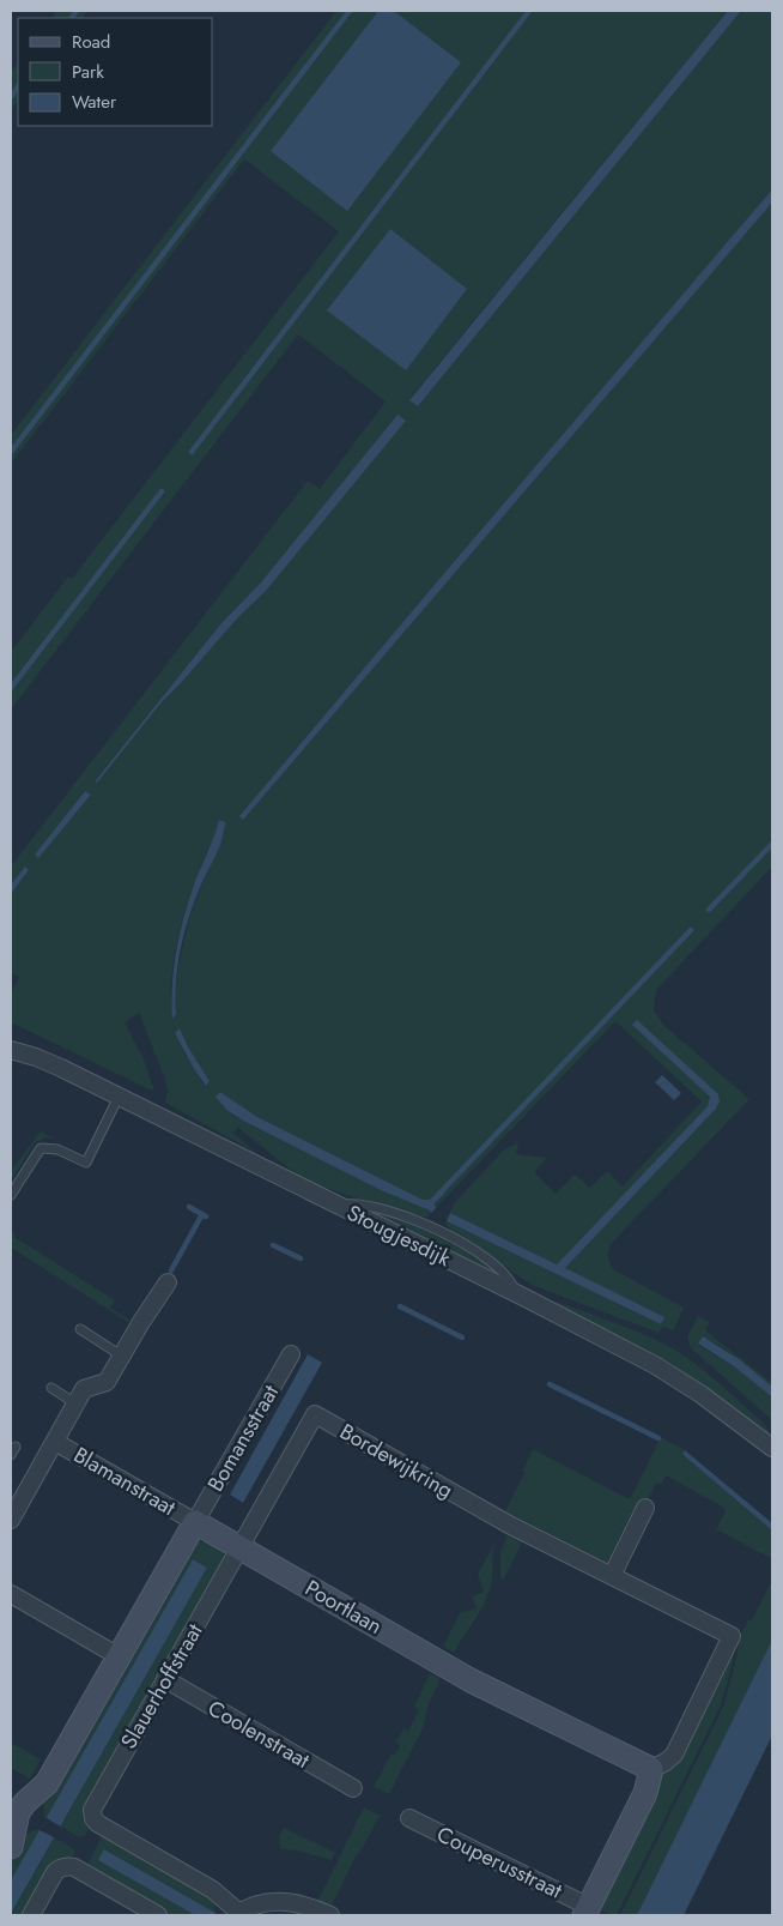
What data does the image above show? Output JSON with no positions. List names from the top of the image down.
{
  "streets": {
    "street": [
      "Stougjesdijk",
      "Bomansstraat",
      "Bordewijkring",
      "Blamanstraat",
      "Poortlaan",
      "Slauerhoffstraat",
      "Coolenstraat",
      "Couperusstraat"
    ]
  },
  "crossings": [
    ["Bomansstraat", "Blamanstraat"],
    ["Bomansstraat", "Poortlaan"],
    ["Bordewijkring", "Poortlaan"],
    ["Bordewijkring", "Slauerhoffstraat"],
    ["Blamanstraat", "Poortlaan"],
    ["Poortlaan", "Slauerhoffstraat"],
    ["Slauerhoffstraat", "Coolenstraat"]
  ],
  "legend": ["Road", "Park", "Water"]
}
